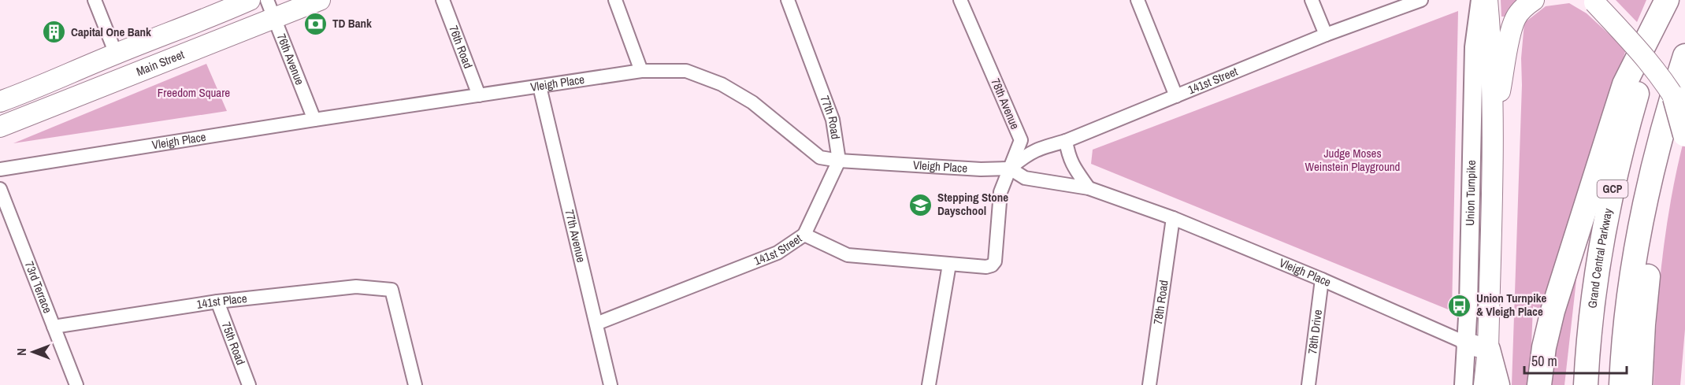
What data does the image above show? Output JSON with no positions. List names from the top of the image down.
{
  "streets": {
    "highway": ["GCP", "Grand Central Parkway"],
    "main road": ["Main Street", "Union Turnpike"],
    "street": [
      "76th Road",
      "76th Avenue",
      "141st Street",
      "Vleigh Place",
      "78th Avenue",
      "77th Road",
      "77th Avenue",
      "73rd Terrace",
      "141st Place",
      "78th Road",
      "78th Drive",
      "75th Road"
    ]
  },
  "crossings": [
    ["76th Road", "Vleigh Place"],
    ["76th Avenue", "Main Street"],
    ["76th Avenue", "Vleigh Place"],
    ["141st Street", "Vleigh Place"],
    ["141st Street", "78th Avenue"],
    ["141st Street", "77th Avenue"],
    ["Vleigh Place", "78th Avenue"],
    ["Vleigh Place", "77th Road"],
    ["Vleigh Place", "Union Turnpike"],
    ["Vleigh Place", "77th Avenue"],
    ["Vleigh Place", "78th Road"],
    ["Vleigh Place", "78th Drive"],
    ["73rd Terrace", "141st Place"],
    ["141st Place", "75th Road"]
  ],
  "parks": ["Freedom Square", "Judge Moses Weinstein Playground"],
  "places": {
    "bank": ["TD Bank"],
    "building": ["Capital One Bank"],
    "school or university": ["Stepping Stone Dayschool"],
    "bus stop": ["Union Turnpike & Vleigh Place"]
  },
  "scale_bar": "50 m",
  "north": "left"
}
